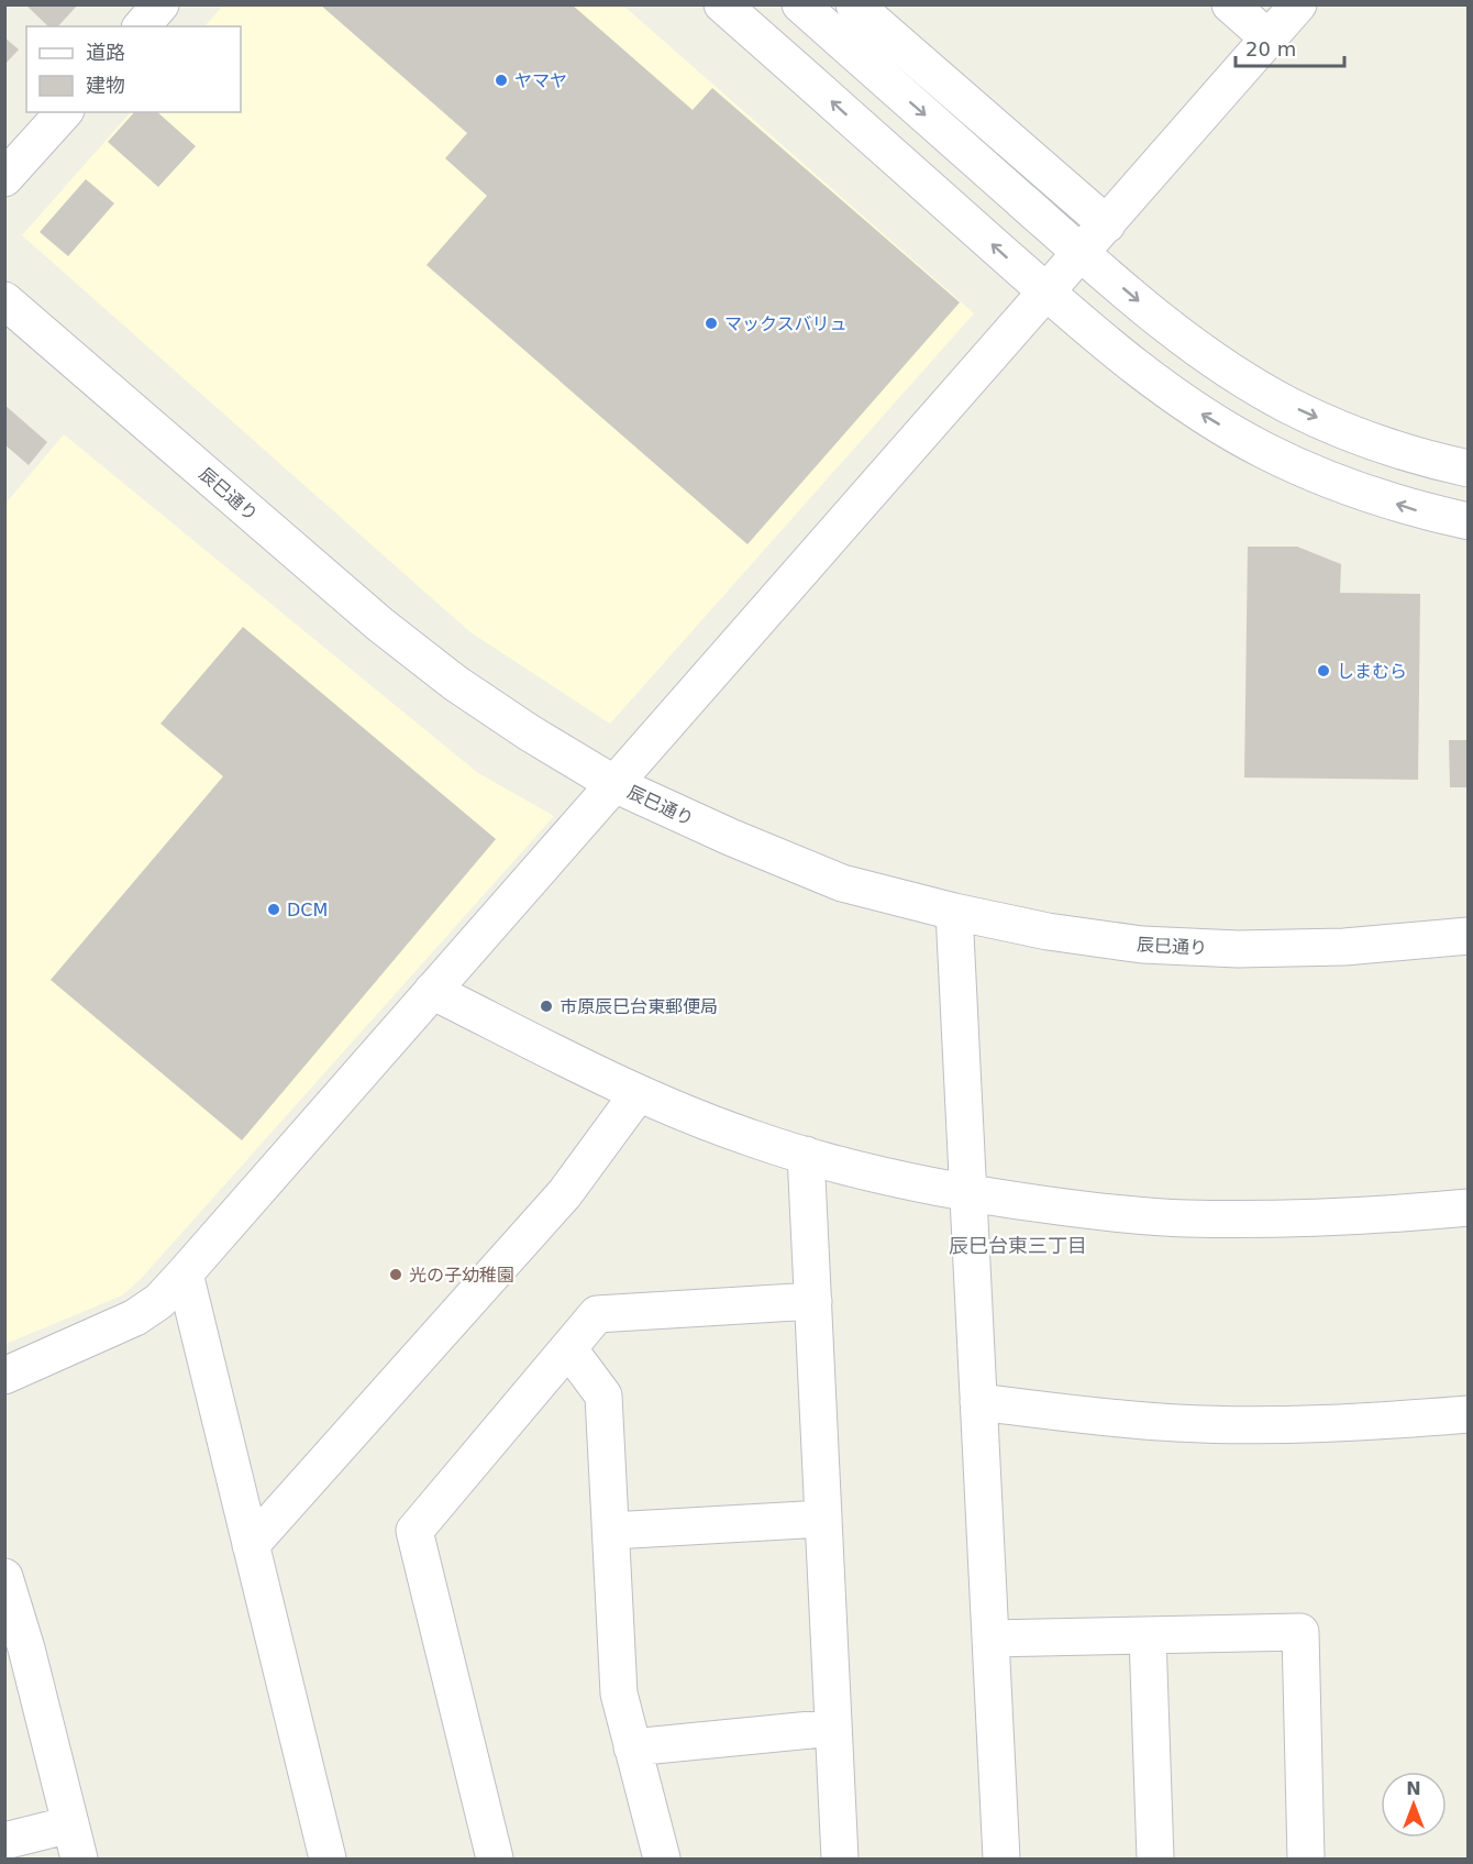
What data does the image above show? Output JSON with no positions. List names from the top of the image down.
{
  "streets": {
    "street": ["辰巳通り"]
  },
  "districts": ["辰巳台東三丁目"],
  "places": [
    "ヤマヤ",
    "マックスバリュ",
    "しまむら",
    "DCM",
    "市原辰巳台東郵便局",
    "光の子幼稚園"
  ],
  "legend": ["道路", "建物"],
  "scale_bar": "20 m",
  "north": "top"
}
